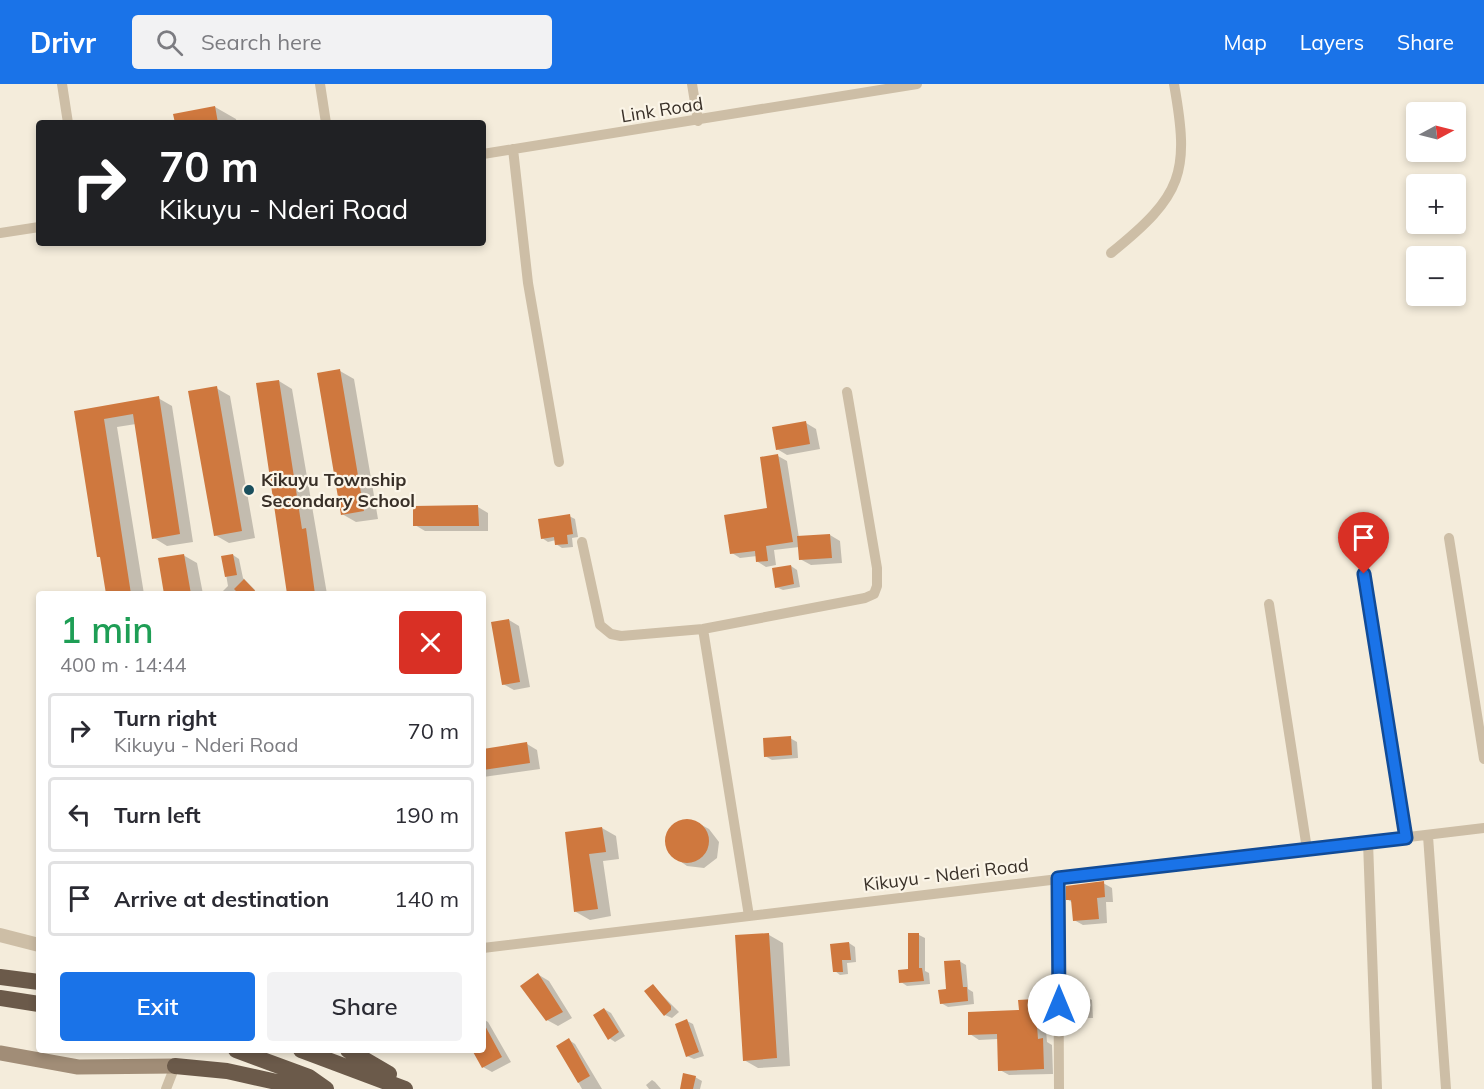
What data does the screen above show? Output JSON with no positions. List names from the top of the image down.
{
  "streets": {
    "street": ["Link Road", "Kikuyu - Nderi Road"]
  },
  "places": ["Kikuyu Township Secondary School"],
  "north": "right",
  "page": {
    "header": "Drivr",
    "search": "Search here",
    "nav": ["Map", "Layers", "Share"],
    "map_buttons": ["+", "−"],
    "turn": ["70 m", "Kikuyu - Nderi Road"],
    "heading": ["1 min", "400 m · 14:44"],
    "list": [
      {
        "name": "Turn right",
        "note": "Kikuyu - Nderi Road",
        "value": "70 m"
      },
      {
        "name": "Turn left",
        "value": "190 m"
      },
      {
        "name": "Arrive at destination",
        "value": "140 m"
      }
    ],
    "buttons": ["Exit", "Share"]
  }
}
